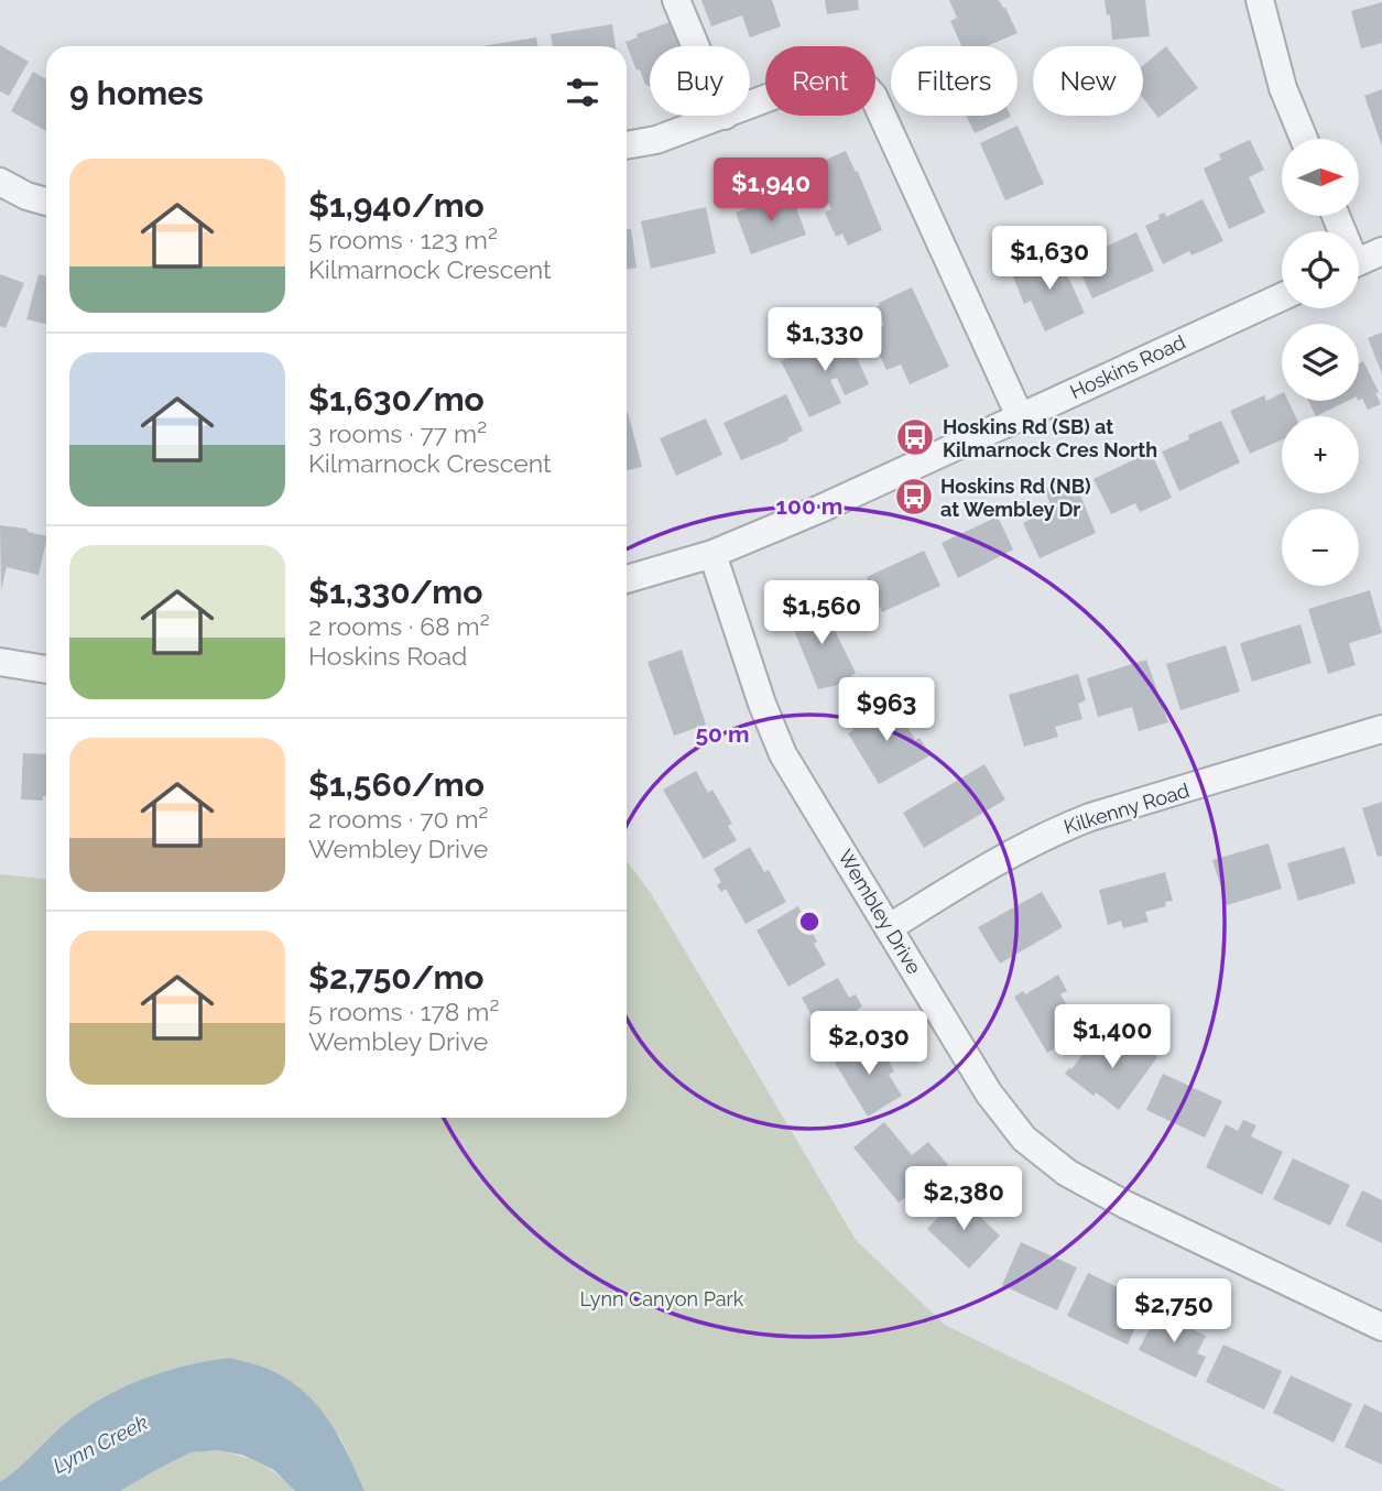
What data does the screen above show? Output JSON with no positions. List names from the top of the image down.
{
  "streets": {
    "street": ["Hoskins Road", "Kilkenny Road", "Wembley Drive"]
  },
  "crossings": [
    ["Hoskins Road", "Wembley Drive"],
    ["Kilkenny Road", "Wembley Drive"]
  ],
  "water": ["Lynn Creek"],
  "parks": ["Lynn Canyon Park"],
  "places": {
    "bus stop": ["Hoskins Rd (SB) at Kilmarnock Cres North", "Hoskins Rd (NB) at Wembley Dr"]
  },
  "north": "right",
  "page": {
    "chip": [
      "Buy",
      "Rent",
      "Filters",
      "New"
    ],
    "heading": "9 homes",
    "map_buttons": ["+", "−"],
    "list": [
      {
        "name": "$1,940/mo",
        "note": "5 rooms · 123 m² · Kilmarnock Crescent"
      },
      {
        "name": "$1,630/mo",
        "note": "3 rooms · 77 m² · Kilmarnock Crescent"
      },
      {
        "name": "$1,330/mo",
        "note": "2 rooms · 68 m² · Hoskins Road"
      },
      {
        "name": "$1,560/mo",
        "note": "2 rooms · 70 m² · Wembley Drive"
      },
      {
        "name": "$2,750/mo",
        "note": "5 rooms · 178 m² · Wembley Drive"
      }
    ],
    "price": [
      "$1,940",
      "$1,630",
      "$1,330",
      "$1,560",
      "$963",
      "$1,400",
      "$2,030",
      "$2,380",
      "$2,750"
    ]
  },
  "rings": ["100 m", "50 m"]
}
